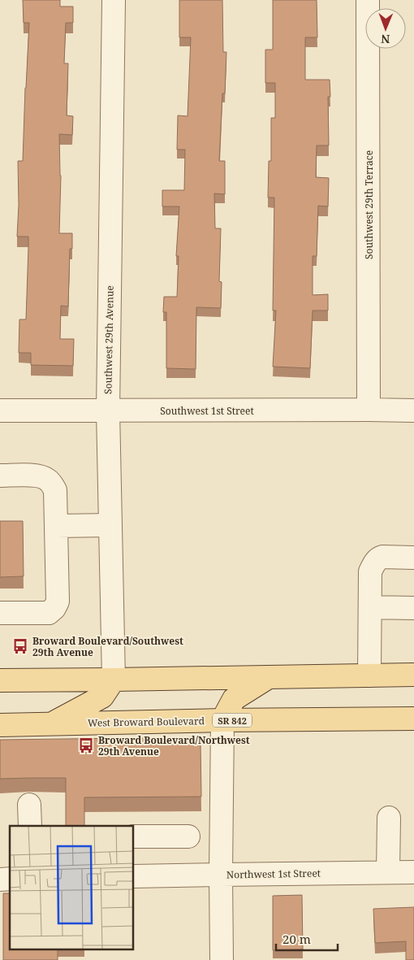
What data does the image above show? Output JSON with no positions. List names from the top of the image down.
{
  "streets": {
    "main road": ["SR 842", "West Broward Boulevard"],
    "street": [
      "Southwest 29th Terrace",
      "Southwest 29th Avenue",
      "Southwest 1st Street",
      "Northwest 1st Street"
    ]
  },
  "crossings": [
    ["Southwest 29th Terrace", "Southwest 1st Street"],
    ["Southwest 29th Avenue", "Southwest 1st Street"]
  ],
  "places": {
    "bus stop": ["Broward Boulevard/Southwest 29th Avenue", "Broward Boulevard/Northwest 29th Avenue"]
  },
  "scale_bar": "20 m",
  "north": "bottom"
}
